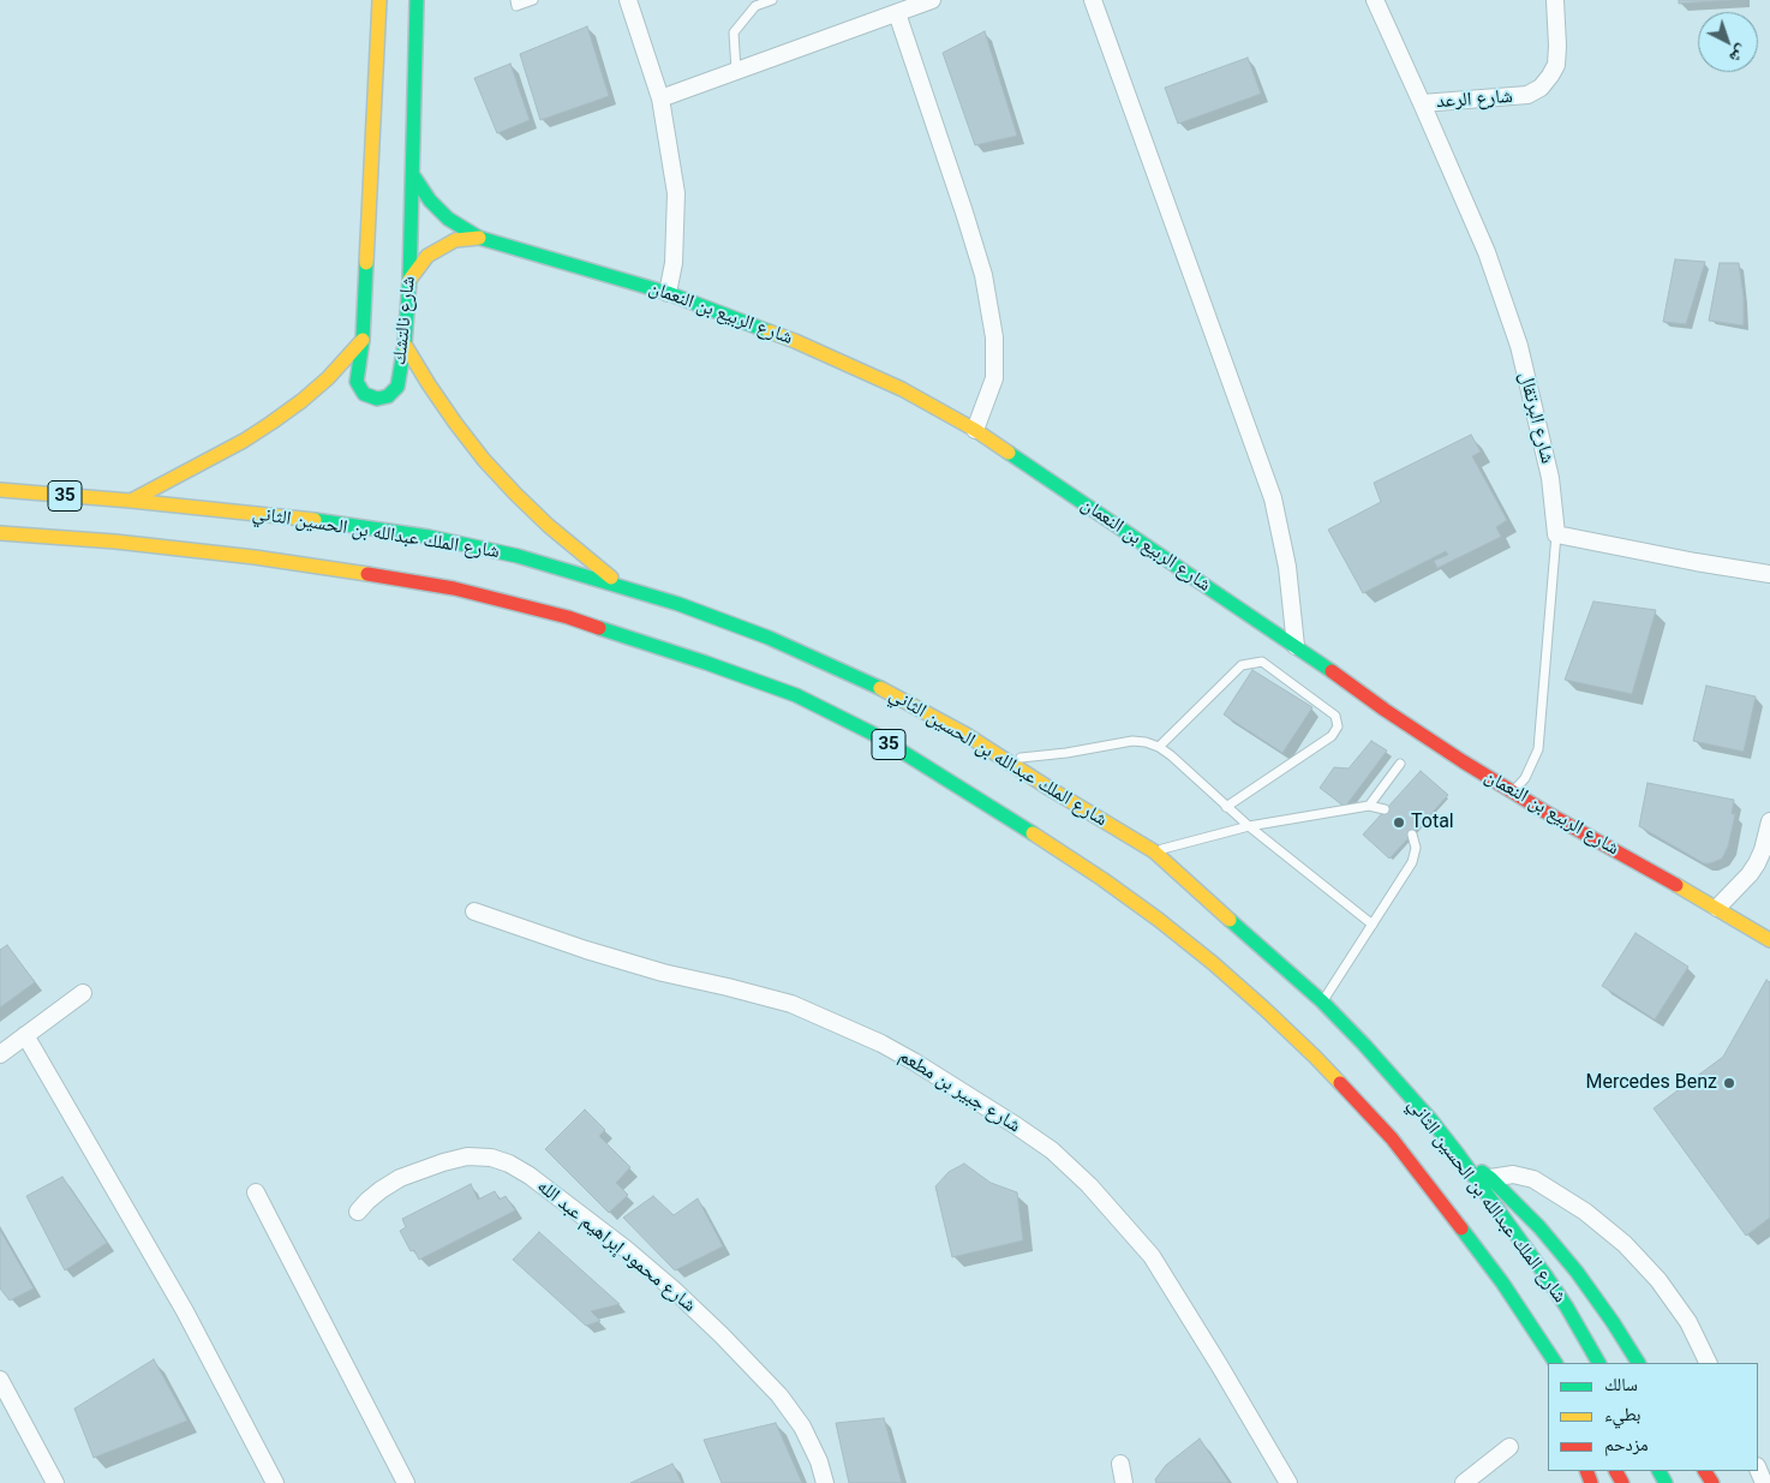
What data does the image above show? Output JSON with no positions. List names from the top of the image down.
{
  "streets": {
    "main road": [
      "شارع الربيع بن النعمان",
      "شارع نالتشك",
      "35",
      "شارع الملك عبدالله بن الحسين الثاني"
    ],
    "street": [
      "شارع الرعد",
      "شارع البرتقال",
      "شارع جبير بن مطعم",
      "شارع محمود إبراهيم عبد الله"
    ]
  },
  "crossings": [
    ["شارع الرعد", "شارع البرتقال"],
    ["شارع الربيع بن النعمان", "شارع نالتشك"]
  ],
  "places": ["Total", "Mercedes Benz"],
  "legend": ["سالك", "بطيء", "مزدحم"],
  "north": "bottom right"
}
